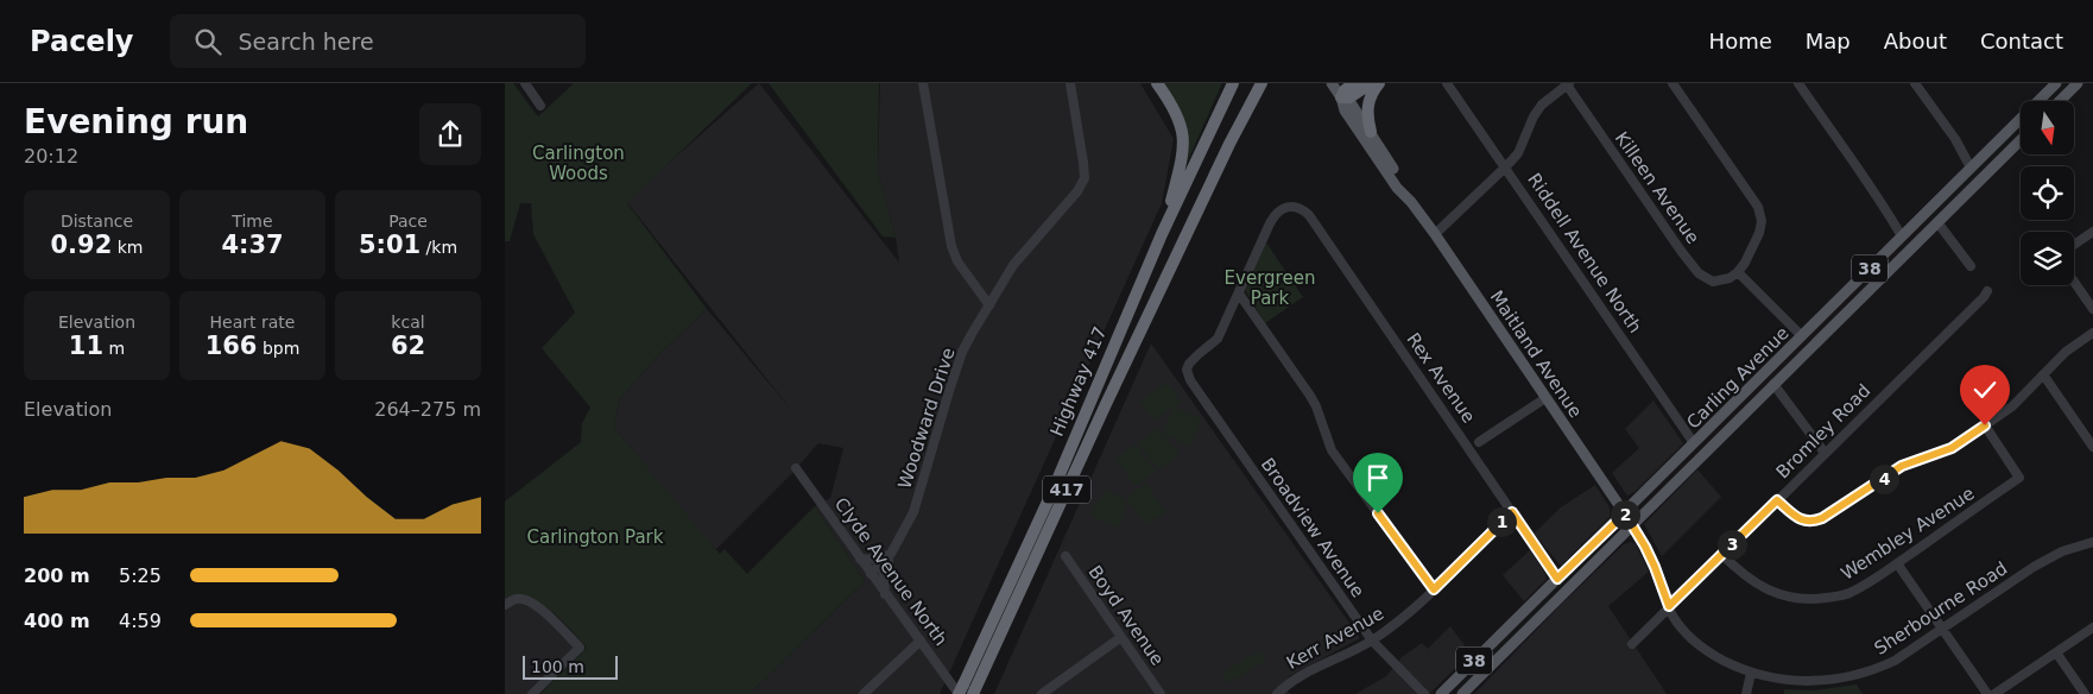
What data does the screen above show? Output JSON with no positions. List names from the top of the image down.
{
  "streets": {
    "highway": ["Highway 417", "417"],
    "main road": ["38", "Maitland Avenue", "Carling Avenue"],
    "street": [
      "Killeen Avenue",
      "Riddell Avenue North",
      "Rex Avenue",
      "Woodward Drive",
      "Bromley Road",
      "Broadview Avenue",
      "Wembley Avenue",
      "Clyde Avenue North",
      "Sherbourne Road",
      "Boyd Avenue",
      "Kerr Avenue"
    ]
  },
  "crossings": [
    ["Riddell Avenue North", "Carling Avenue"],
    ["Maitland Avenue", "Carling Avenue"],
    ["Maitland Avenue", "Sherbourne Road"],
    ["Rex Avenue", "Carling Avenue"],
    ["Rex Avenue", "Broadview Avenue"],
    ["Rex Avenue", "Kerr Avenue"],
    ["Carling Avenue", "Sherbourne Road"],
    ["Highway 417", "Clyde Avenue North"],
    ["Woodward Drive", "Clyde Avenue North"],
    ["Bromley Road", "Wembley Avenue"],
    ["Bromley Road", "Sherbourne Road"],
    ["Broadview Avenue", "Kerr Avenue"]
  ],
  "parks": ["Carlington Woods", "Evergreen Park", "Carlington Park"],
  "scale_bar": "100 m",
  "north": "bottom",
  "page": {
    "header": "Pacely",
    "search": "Search here",
    "nav": [
      "Home",
      "Map",
      "About",
      "Contact"
    ],
    "heading": ["Evening run", "20:12"],
    "stats": [
      ["Distance", "0.92 km"],
      ["Time", "4:37"],
      ["Pace", "5:01 /km"],
      ["Elevation", "11 m"],
      ["Heart rate", "166 bpm"],
      ["kcal", "62"]
    ],
    "chart": ["Elevation", "264–275 m"],
    "pins": [
      "4",
      "2",
      "1",
      "3"
    ],
    "list": [
      {
        "name": "200 m",
        "note": "5:25"
      },
      {
        "name": "400 m",
        "note": "4:59"
      }
    ],
    "scale": "100 m"
  }
}
